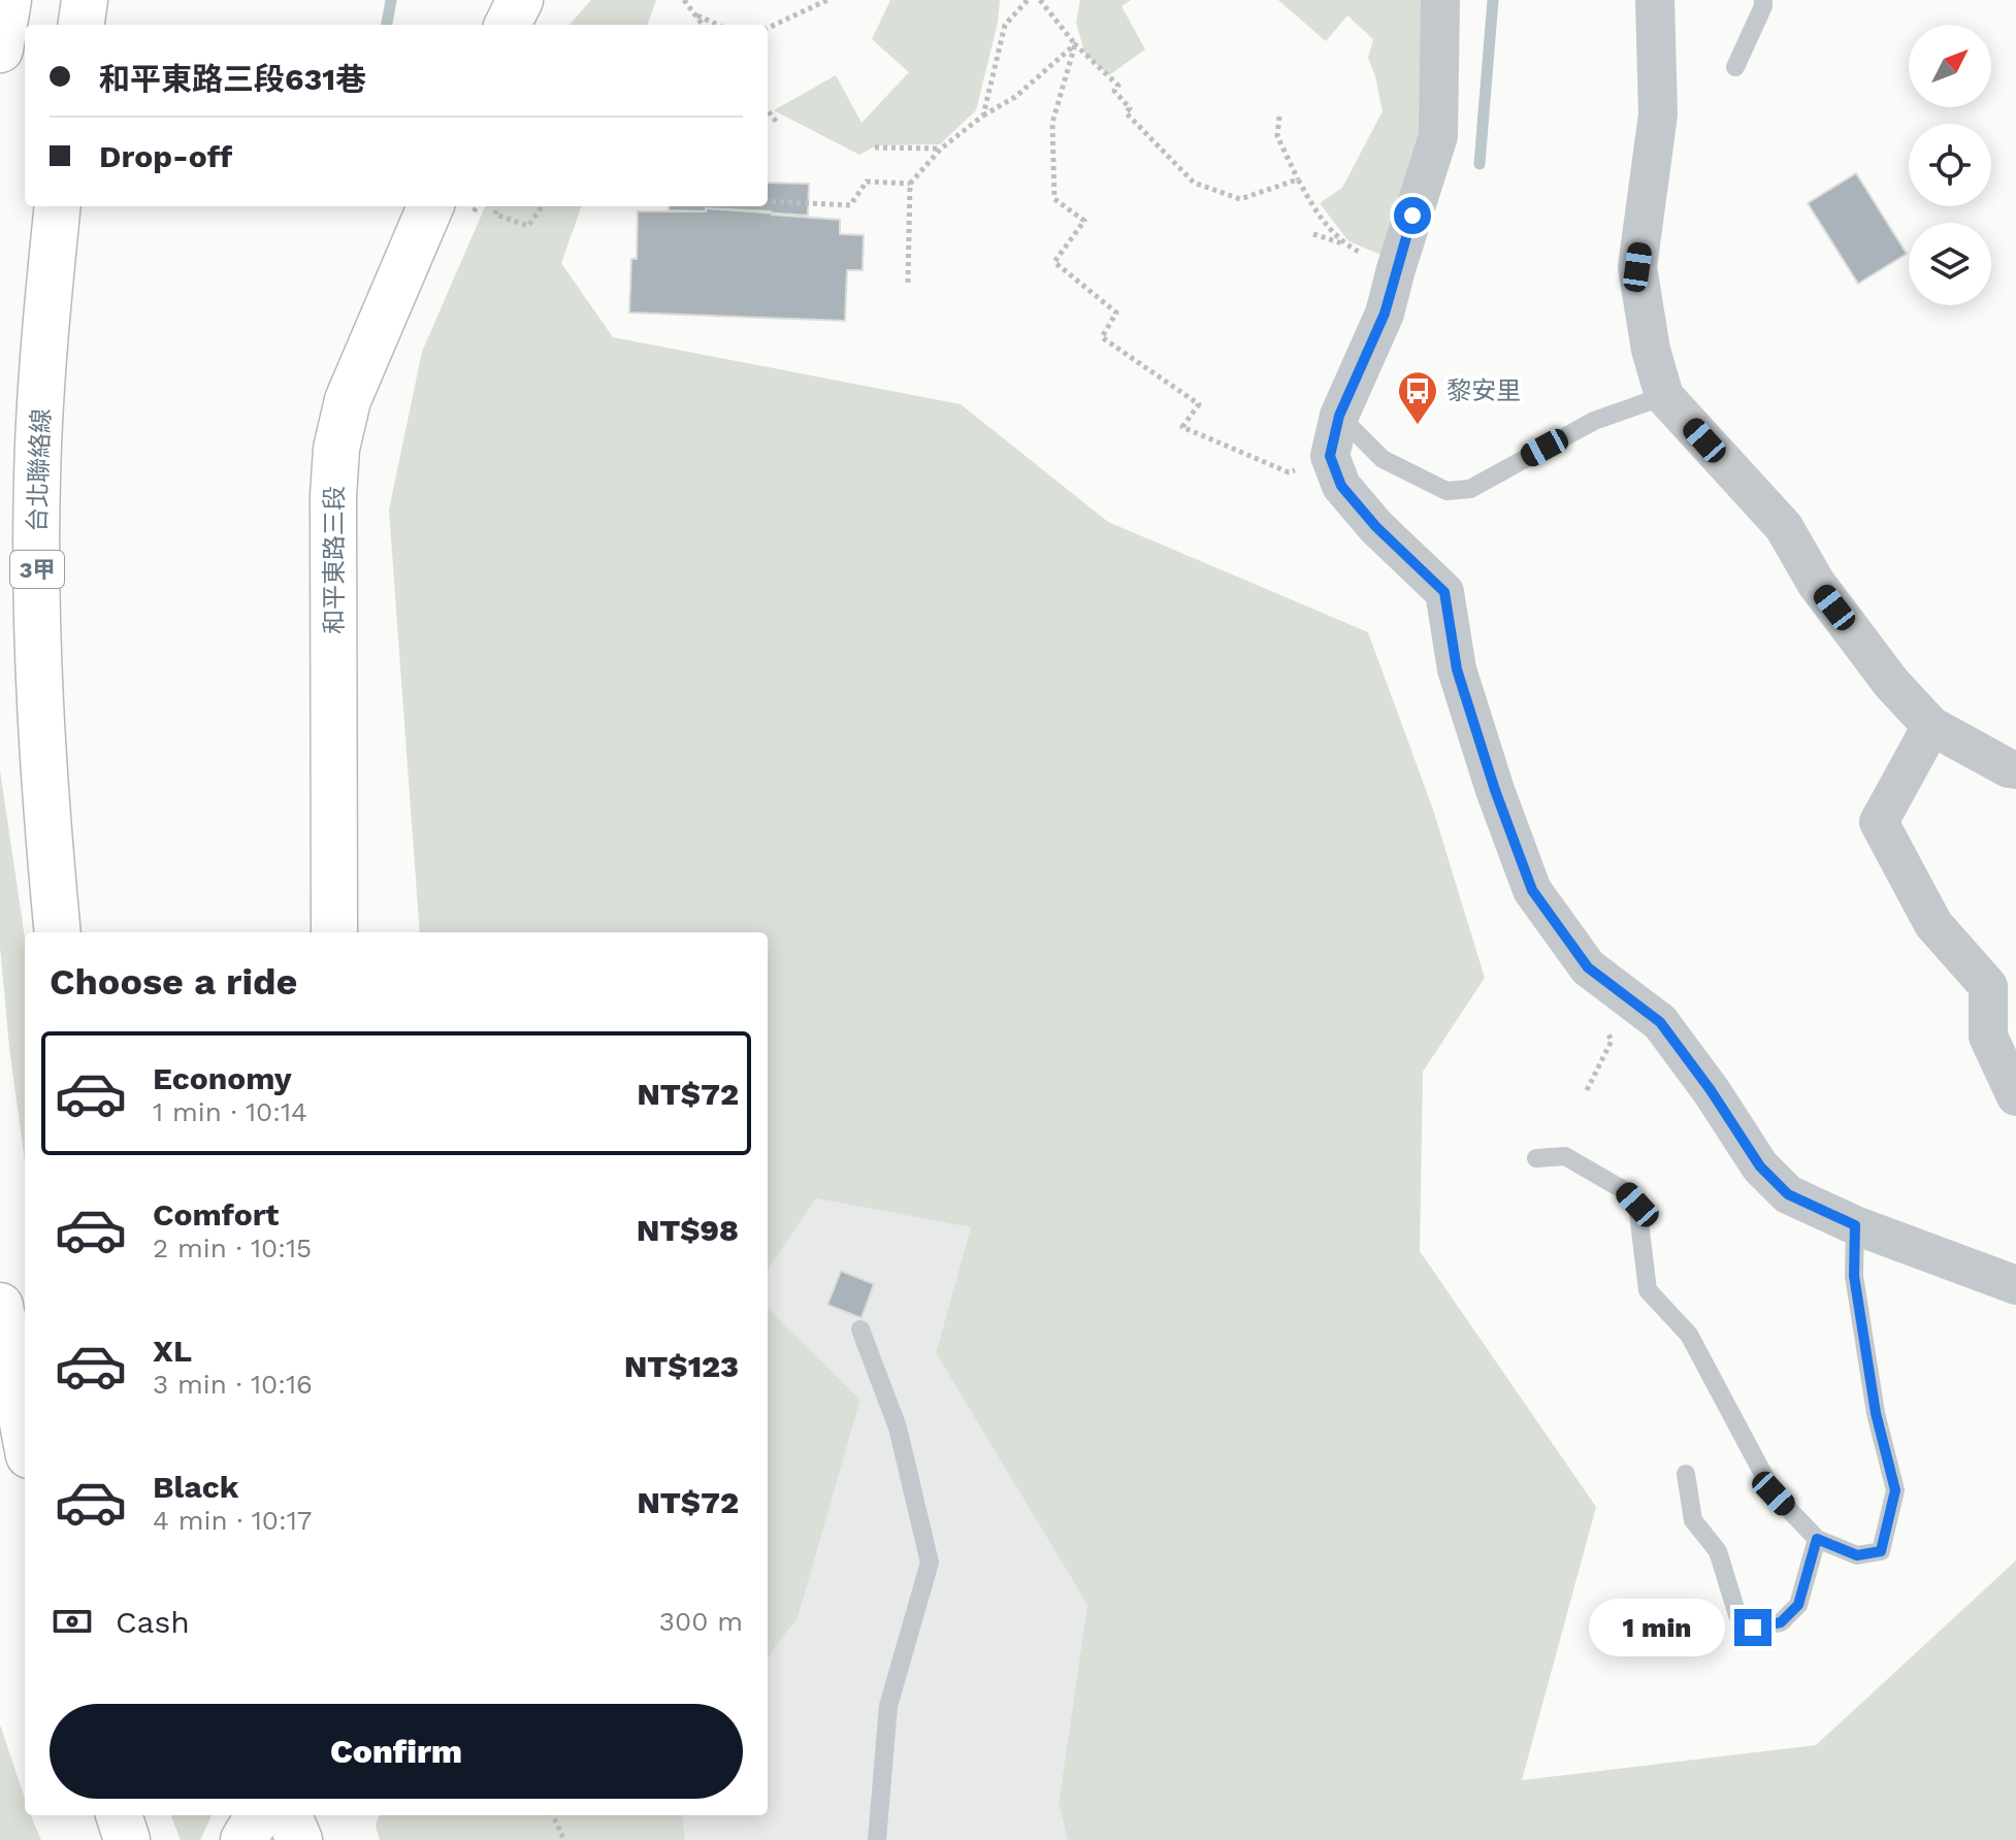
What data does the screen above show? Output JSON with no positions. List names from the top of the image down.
{
  "streets": {
    "main road": ["台北聯絡線", "和平東路三段", "3甲"]
  },
  "places": {
    "bus stop": ["黎安里"]
  },
  "north": "top right",
  "page": {
    "banner": ["和平東路三段631巷", "Drop-off"],
    "heading": "Choose a ride",
    "list": [
      {
        "name": "Economy",
        "note": "1 min · 10:14",
        "value": "NT$72"
      },
      {
        "name": "Comfort",
        "note": "2 min · 10:15",
        "value": "NT$98"
      },
      {
        "name": "XL",
        "note": "3 min · 10:16",
        "value": "NT$123"
      },
      {
        "name": "Black",
        "note": "4 min · 10:17",
        "value": "NT$72"
      }
    ],
    "pay": ["Cash", "300 m"],
    "bubble": "1 min",
    "buttons": "Confirm"
  }
}
